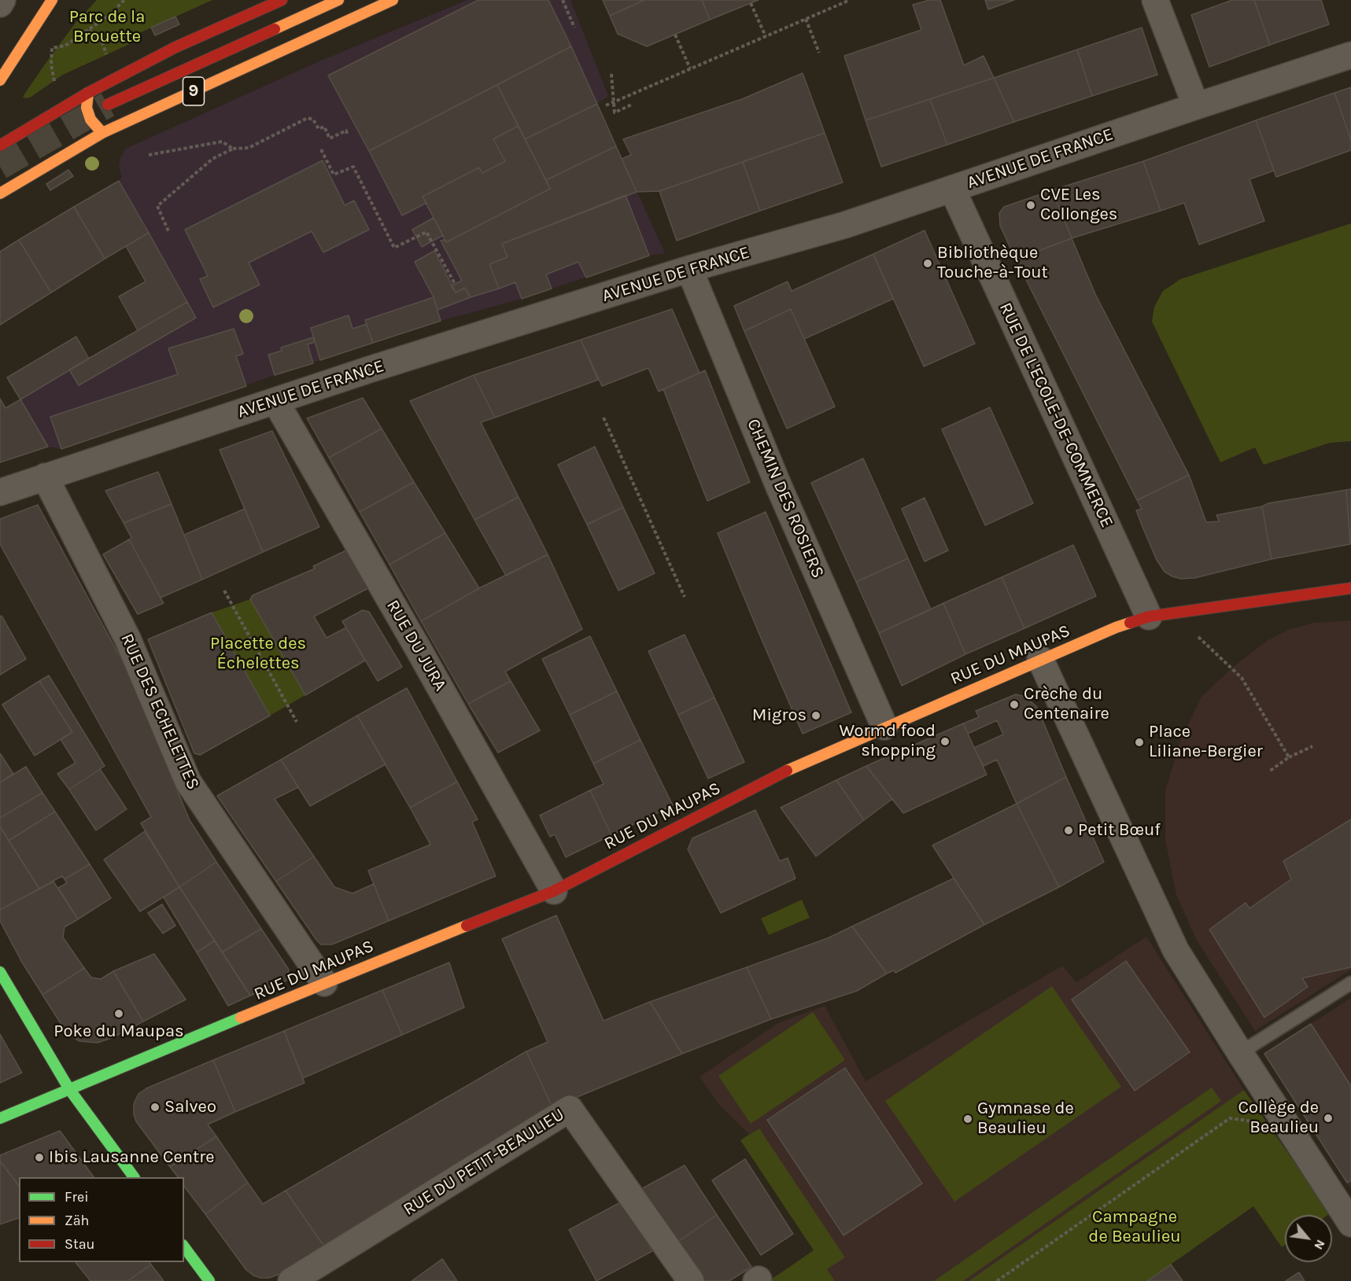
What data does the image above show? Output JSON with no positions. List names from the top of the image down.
{
  "streets": {
    "street": [
      "9",
      "AVENUE DE FRANCE",
      "RUE DE L'ECOLE-DE-COMMERCE",
      "CHEMIN DES ROSIERS",
      "RUE DU JURA",
      "RUE DU MAUPAS",
      "RUE DES ECHELETTES",
      "RUE DU PETIT-BEAULIEU"
    ]
  },
  "crossings": [
    ["AVENUE DE FRANCE", "RUE DE L'ECOLE-DE-COMMERCE"],
    ["AVENUE DE FRANCE", "CHEMIN DES ROSIERS"],
    ["AVENUE DE FRANCE", "RUE DU JURA"],
    ["AVENUE DE FRANCE", "RUE DES ECHELETTES"],
    ["RUE DE L'ECOLE-DE-COMMERCE", "RUE DU MAUPAS"],
    ["CHEMIN DES ROSIERS", "RUE DU MAUPAS"],
    ["RUE DU JURA", "RUE DU MAUPAS"],
    ["RUE DU MAUPAS", "RUE DES ECHELETTES"]
  ],
  "parks": ["Parc de la Brouette", "Placette des Échelettes", "Campagne de Beaulieu"],
  "places": [
    "CVE Les Collonges",
    "Bibliothèque Touche-à-Tout",
    "Crèche du Centenaire",
    "Migros",
    "Wormd food shopping",
    "Place Liliane-Bergier",
    "Petit Bœuf",
    "Poke du Maupas",
    "Salveo",
    "Collège de Beaulieu",
    "Gymnase de Beaulieu",
    "Ibis Lausanne Centre"
  ],
  "legend": ["Frei", "Zäh", "Stau"],
  "north": "bottom right"
}
